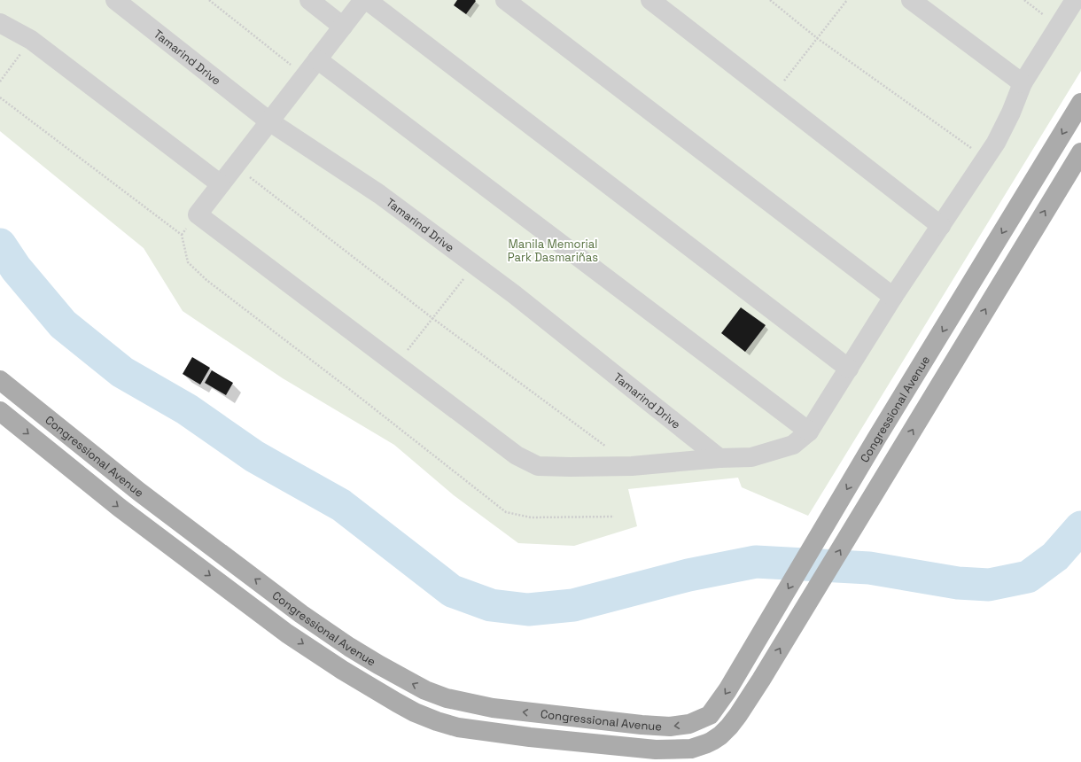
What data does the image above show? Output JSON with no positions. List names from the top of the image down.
{
  "streets": {
    "main road": ["Congressional Avenue"],
    "lane": ["Tamarind Drive"]
  },
  "parks": ["Manila Memorial Park Dasmariñas"]
}
